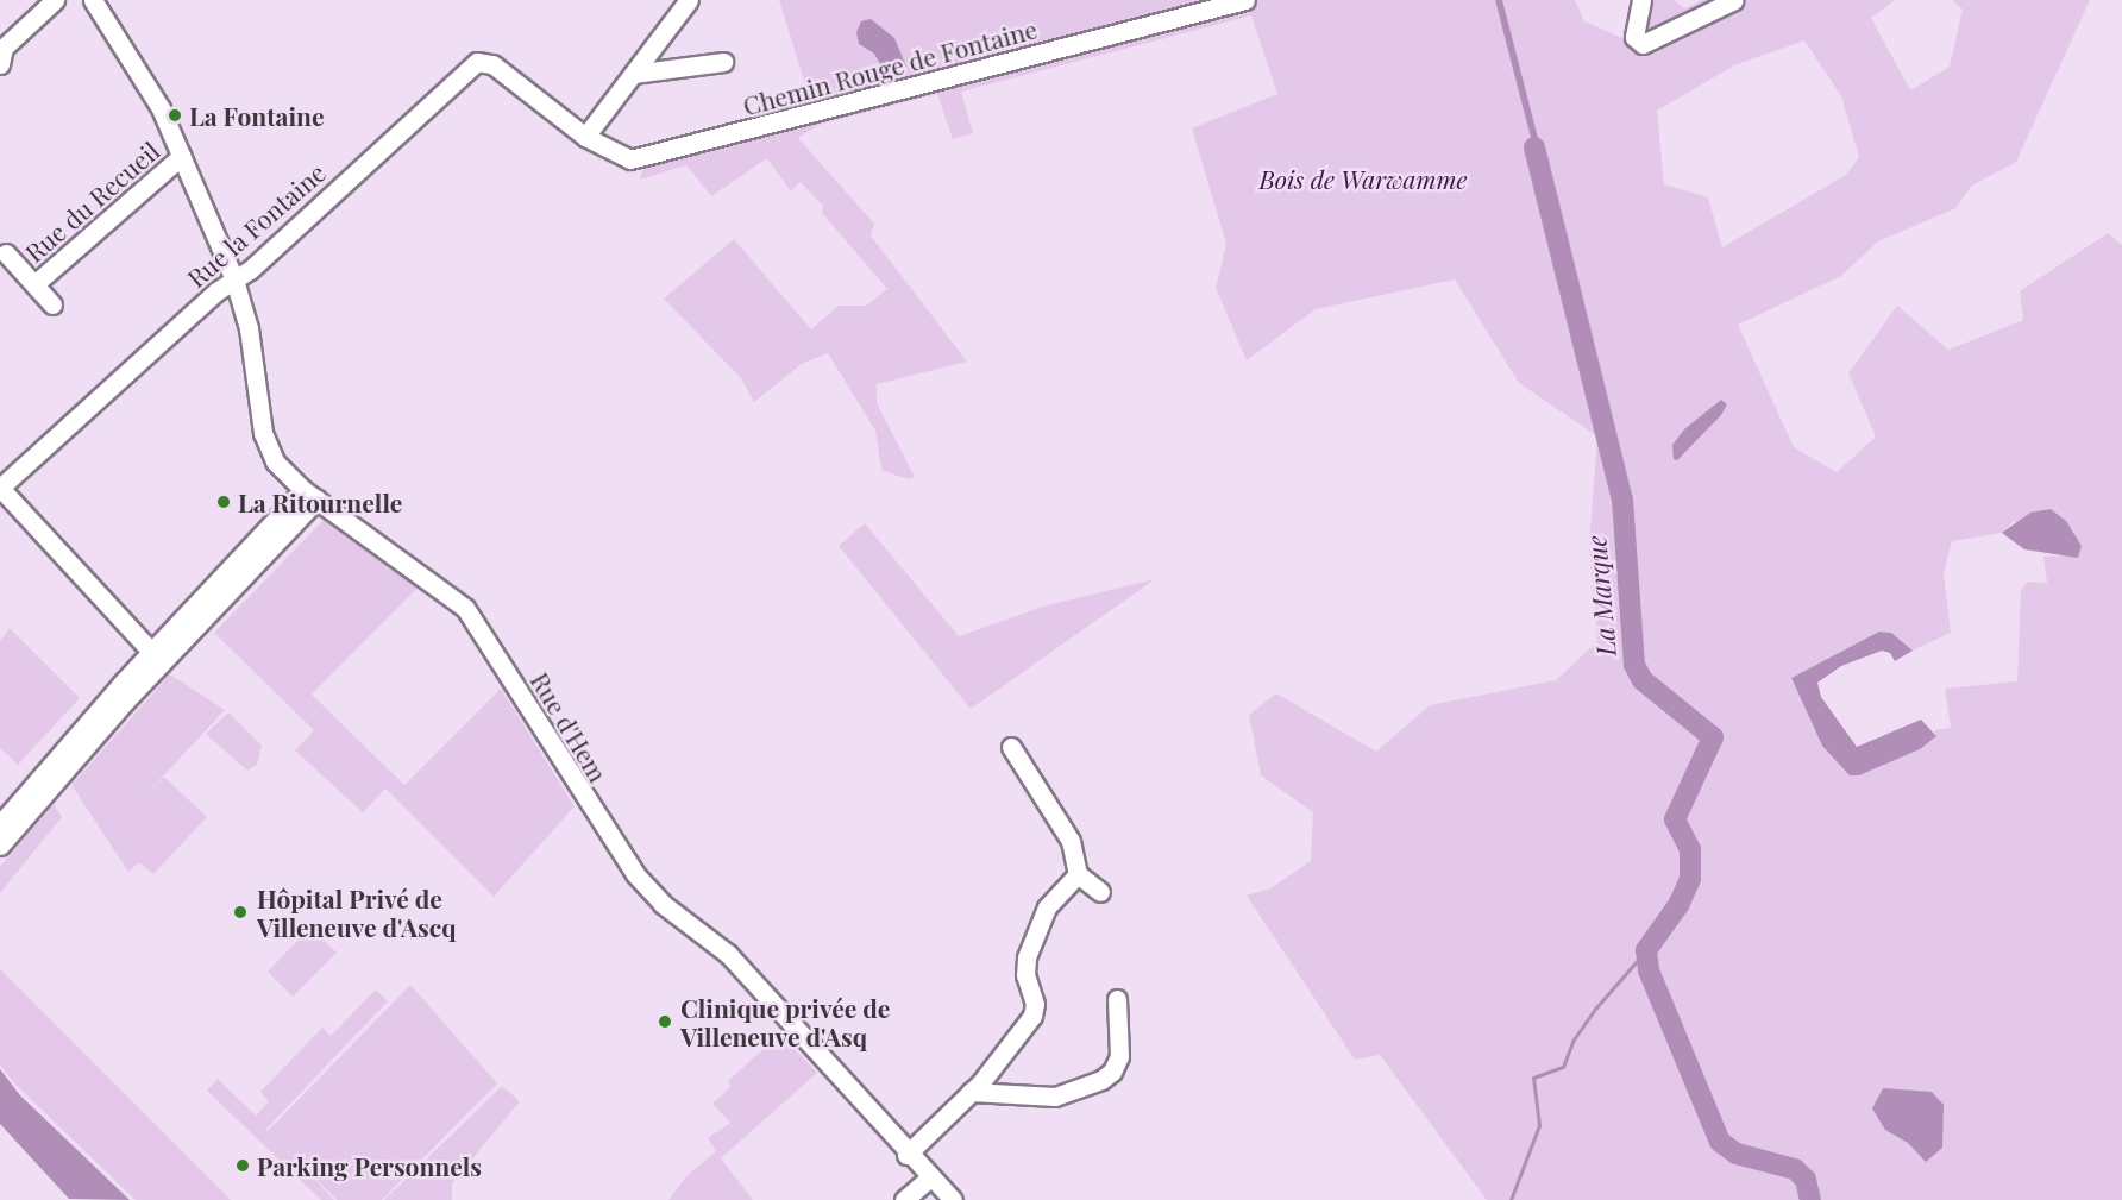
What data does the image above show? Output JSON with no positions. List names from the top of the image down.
{
  "streets": {
    "street": [
      "Chemin Rouge de Fontaine",
      "Rue du Recueil",
      "Rue la Fontaine",
      "Rue d'Hem"
    ]
  },
  "crossings": [
    ["Chemin Rouge de Fontaine", "Rue la Fontaine"],
    ["Rue du Recueil", "Rue la Fontaine"],
    ["Rue du Recueil", "Rue d'Hem"],
    ["Rue la Fontaine", "Rue d'Hem"]
  ],
  "water": ["La Marque"],
  "parks": ["Bois de Warwamme"],
  "places": [
    "La Fontaine",
    "La Ritournelle",
    "Hôpital Privé de Villeneuve d'Ascq",
    "Clinique privée de Villeneuve d'Asq",
    "Parking Personnels"
  ]
}
